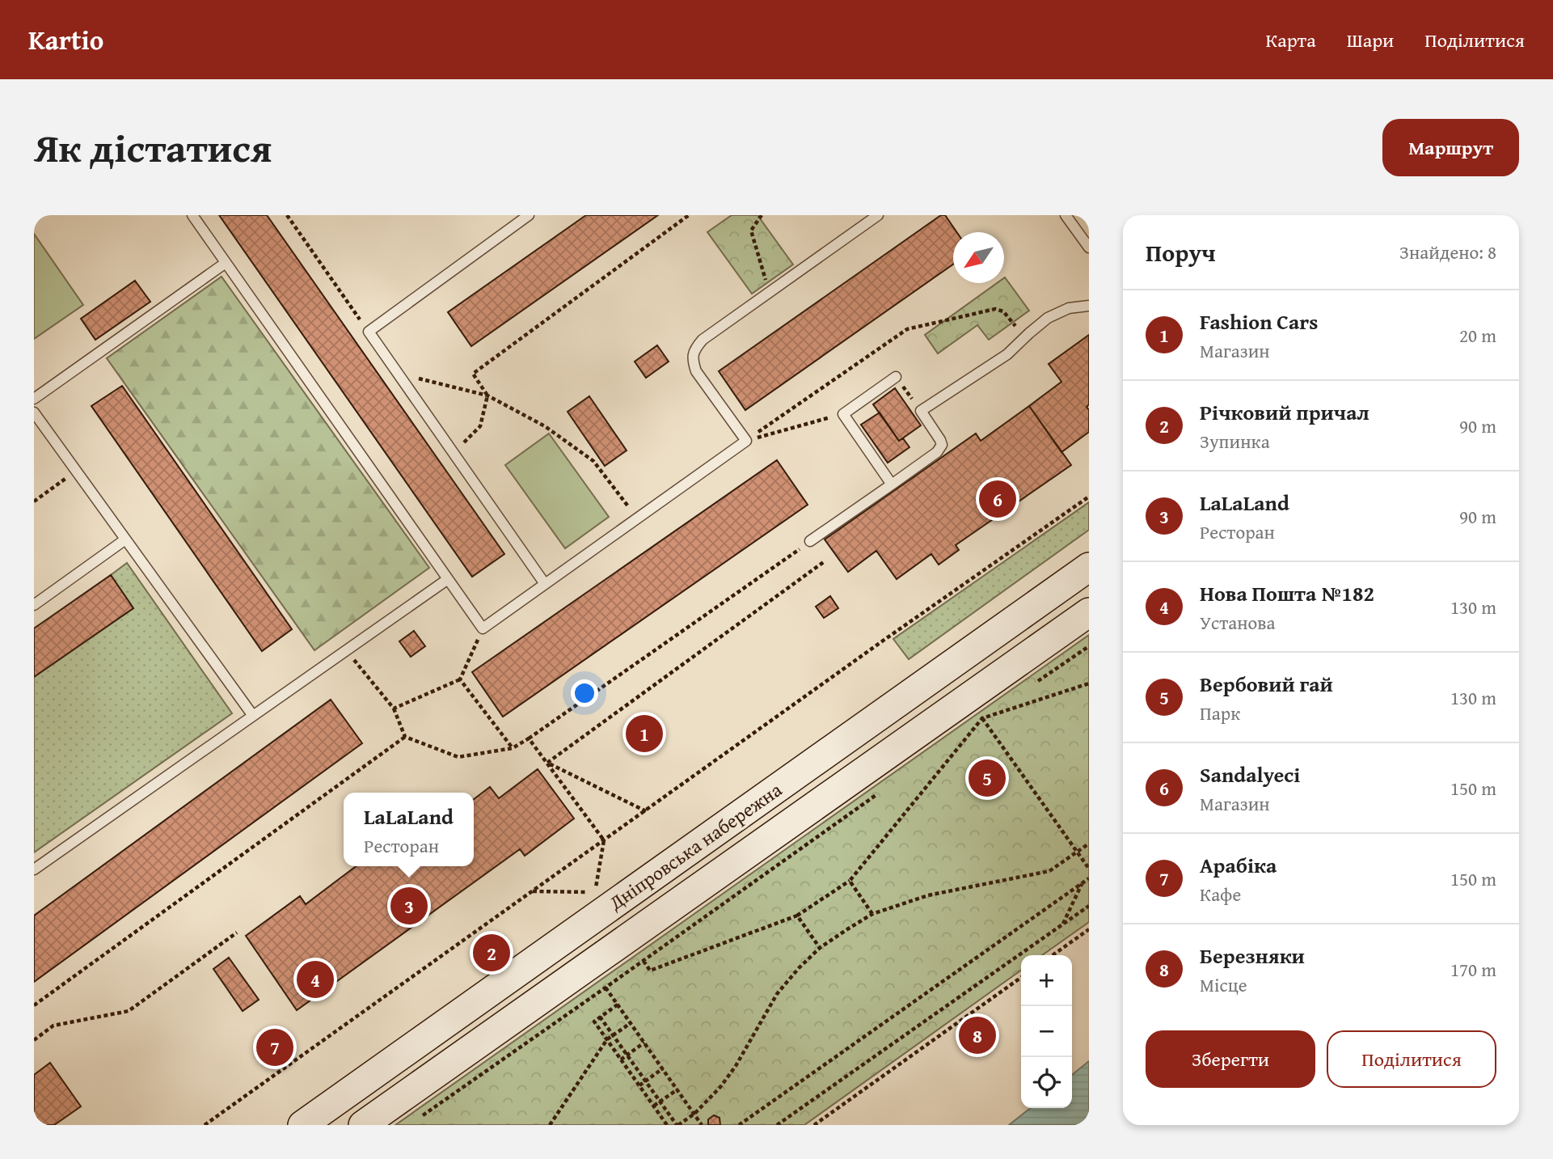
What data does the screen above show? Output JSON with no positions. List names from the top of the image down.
{
  "streets": {
    "main road": ["Дніпровська набережна"]
  },
  "north": "bottom left",
  "page": {
    "header": "Kartio",
    "nav": ["Карта", "Шари", "Поділитися"],
    "title": "Як дістатися",
    "buttons": [
      "Маршрут",
      ["Зберегти", "Поділитися"]
    ],
    "heading": ["Поруч", "Знайдено: 8"],
    "list": [
      {
        "mark": "1",
        "name": "Fashion Cars",
        "note": "Магазин",
        "value": "20 m"
      },
      {
        "mark": "2",
        "name": "Річковий причал",
        "note": "Зупинка",
        "value": "90 m"
      },
      {
        "mark": "3",
        "name": "LaLaLand",
        "note": "Ресторан",
        "value": "90 m"
      },
      {
        "mark": "4",
        "name": "Нова Пошта №182",
        "note": "Установа",
        "value": "130 m"
      },
      {
        "mark": "5",
        "name": "Вербовий гай",
        "note": "Парк",
        "value": "130 m"
      },
      {
        "mark": "6",
        "name": "Sandalyeci",
        "note": "Магазин",
        "value": "150 m"
      },
      {
        "mark": "7",
        "name": "Арабіка",
        "note": "Кафе",
        "value": "150 m"
      },
      {
        "mark": "8",
        "name": "Березняки",
        "note": "Місце",
        "value": "170 m"
      }
    ],
    "pins": [
      "6",
      "1",
      "5",
      "3",
      "2",
      "4",
      "8",
      "7"
    ],
    "popup": ["LaLaLand", "Ресторан"],
    "map_buttons": ["+", "−"]
  }
}
